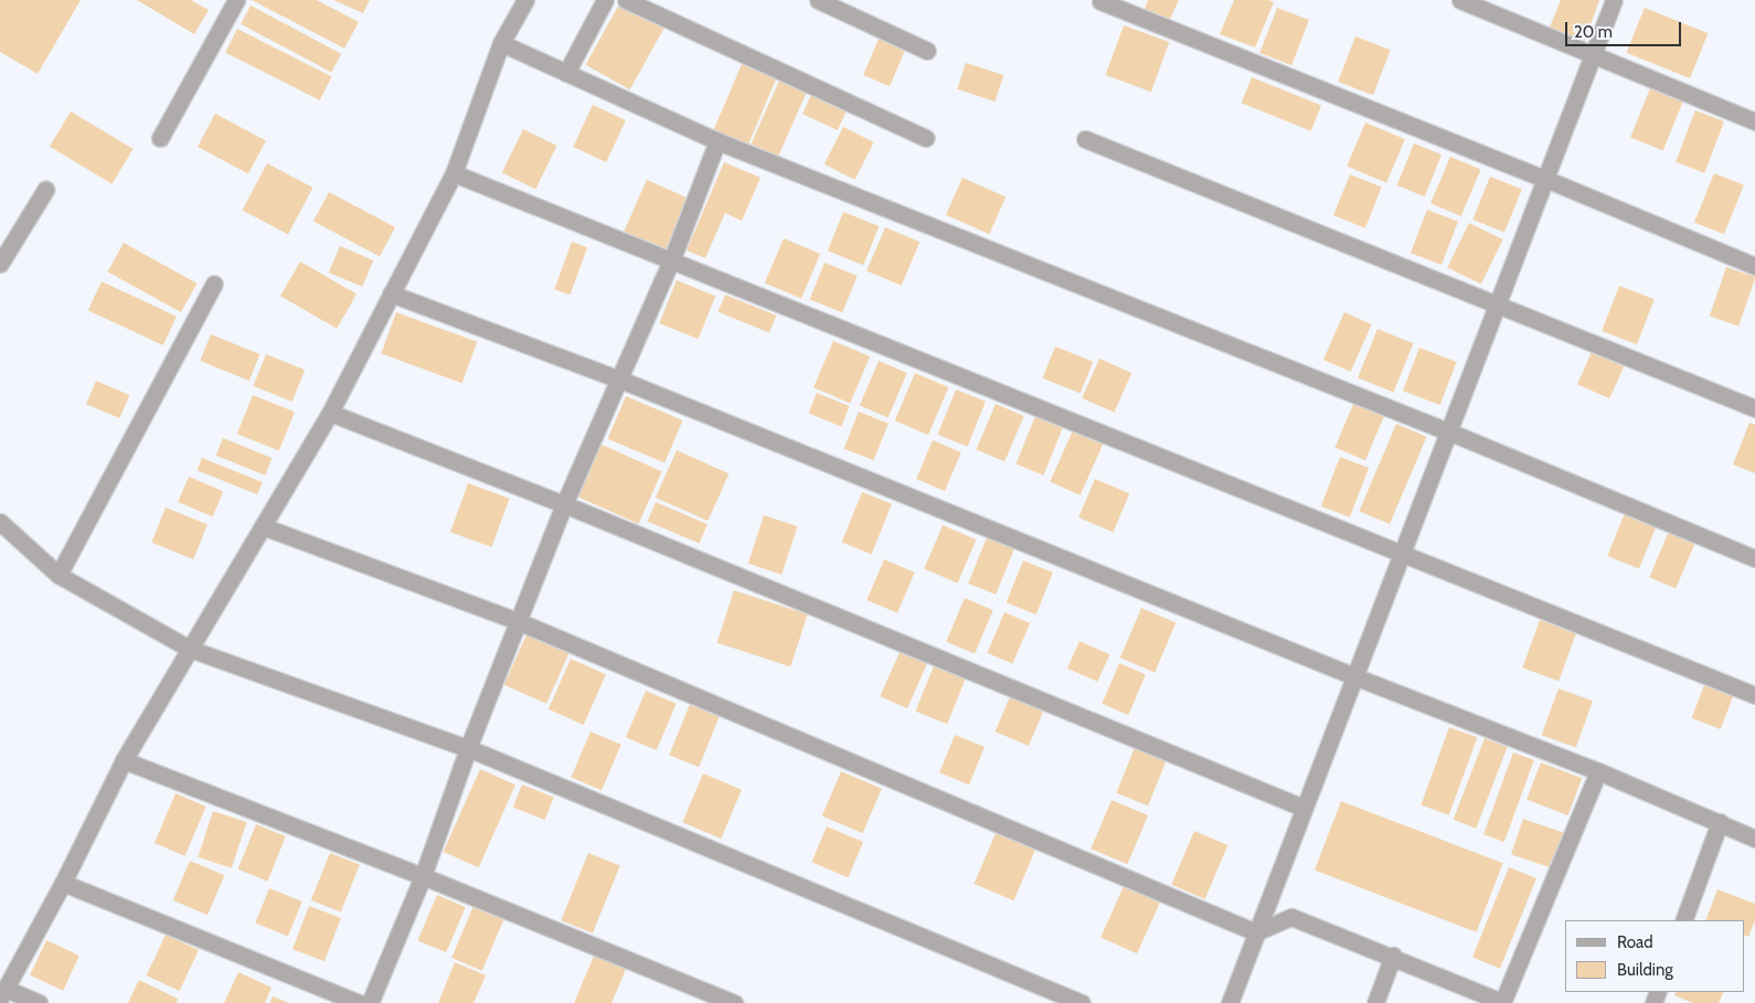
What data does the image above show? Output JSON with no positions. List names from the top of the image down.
{
  "legend": ["Road", "Building"],
  "scale_bar": "20 m"
}
